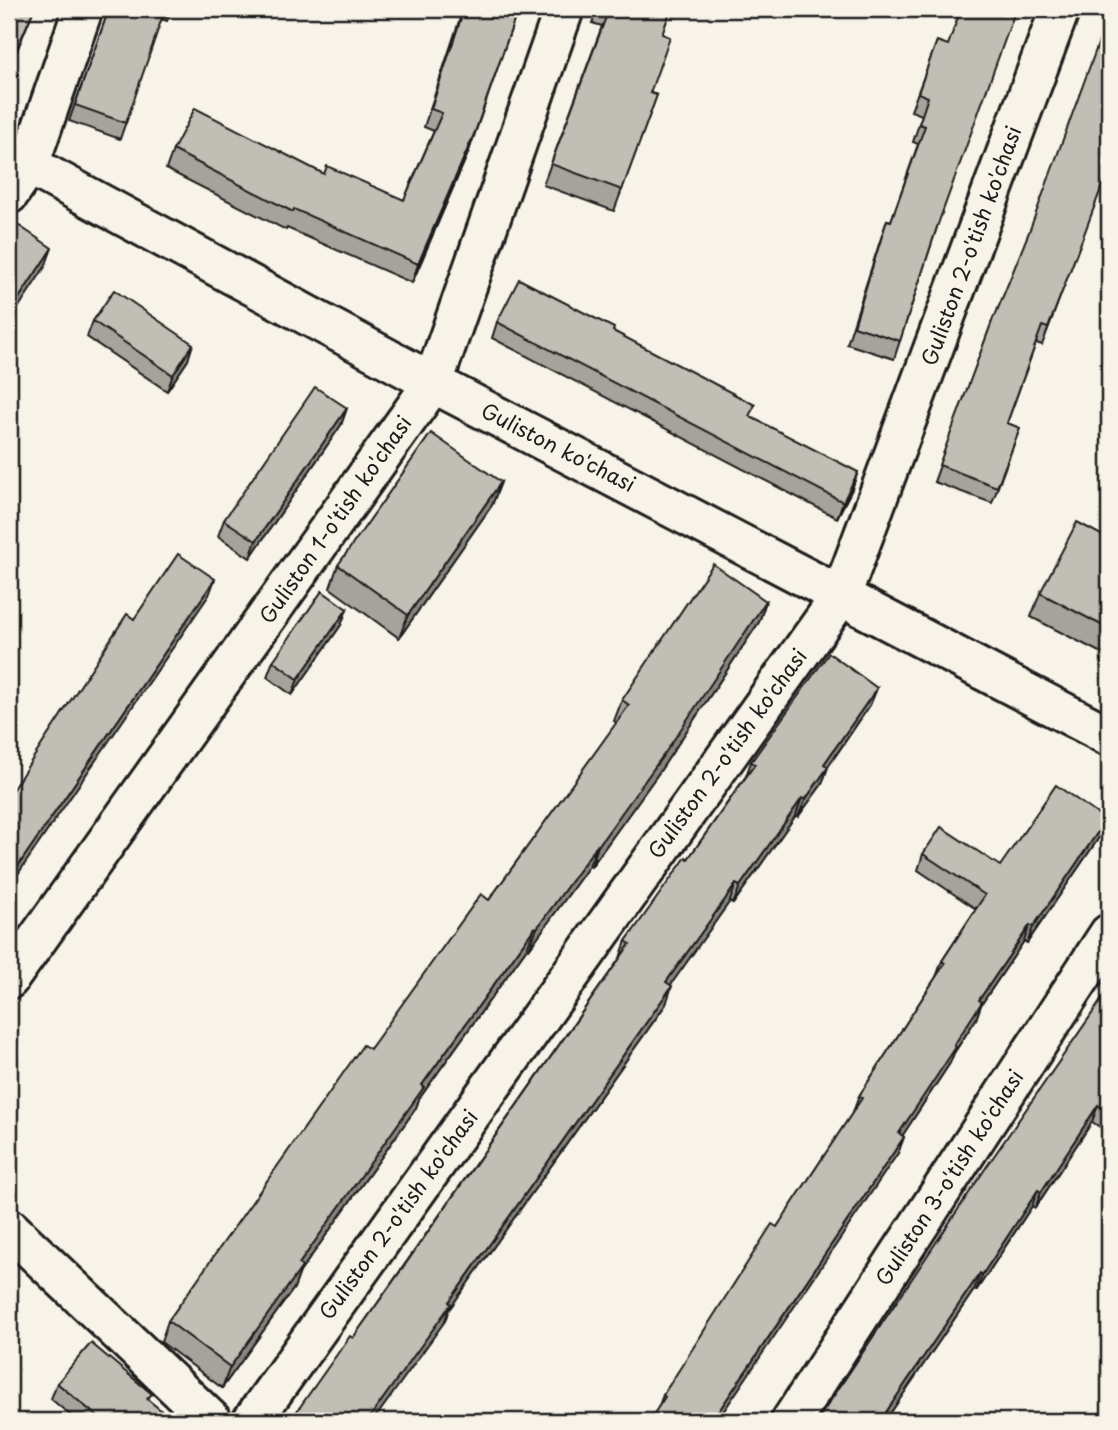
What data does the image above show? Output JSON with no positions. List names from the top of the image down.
{
  "streets": {
    "street": [
      "Guliston 2-o'tish ko'chasi",
      "Guliston ko'chasi",
      "Guliston 1-o'tish ko'chasi",
      "Guliston 3-o'tish ko'chasi"
    ]
  },
  "crossings": [
    ["Guliston 2-o'tish ko'chasi", "Guliston ko'chasi"],
    ["Guliston ko'chasi", "Guliston 1-o'tish ko'chasi"]
  ]
}
